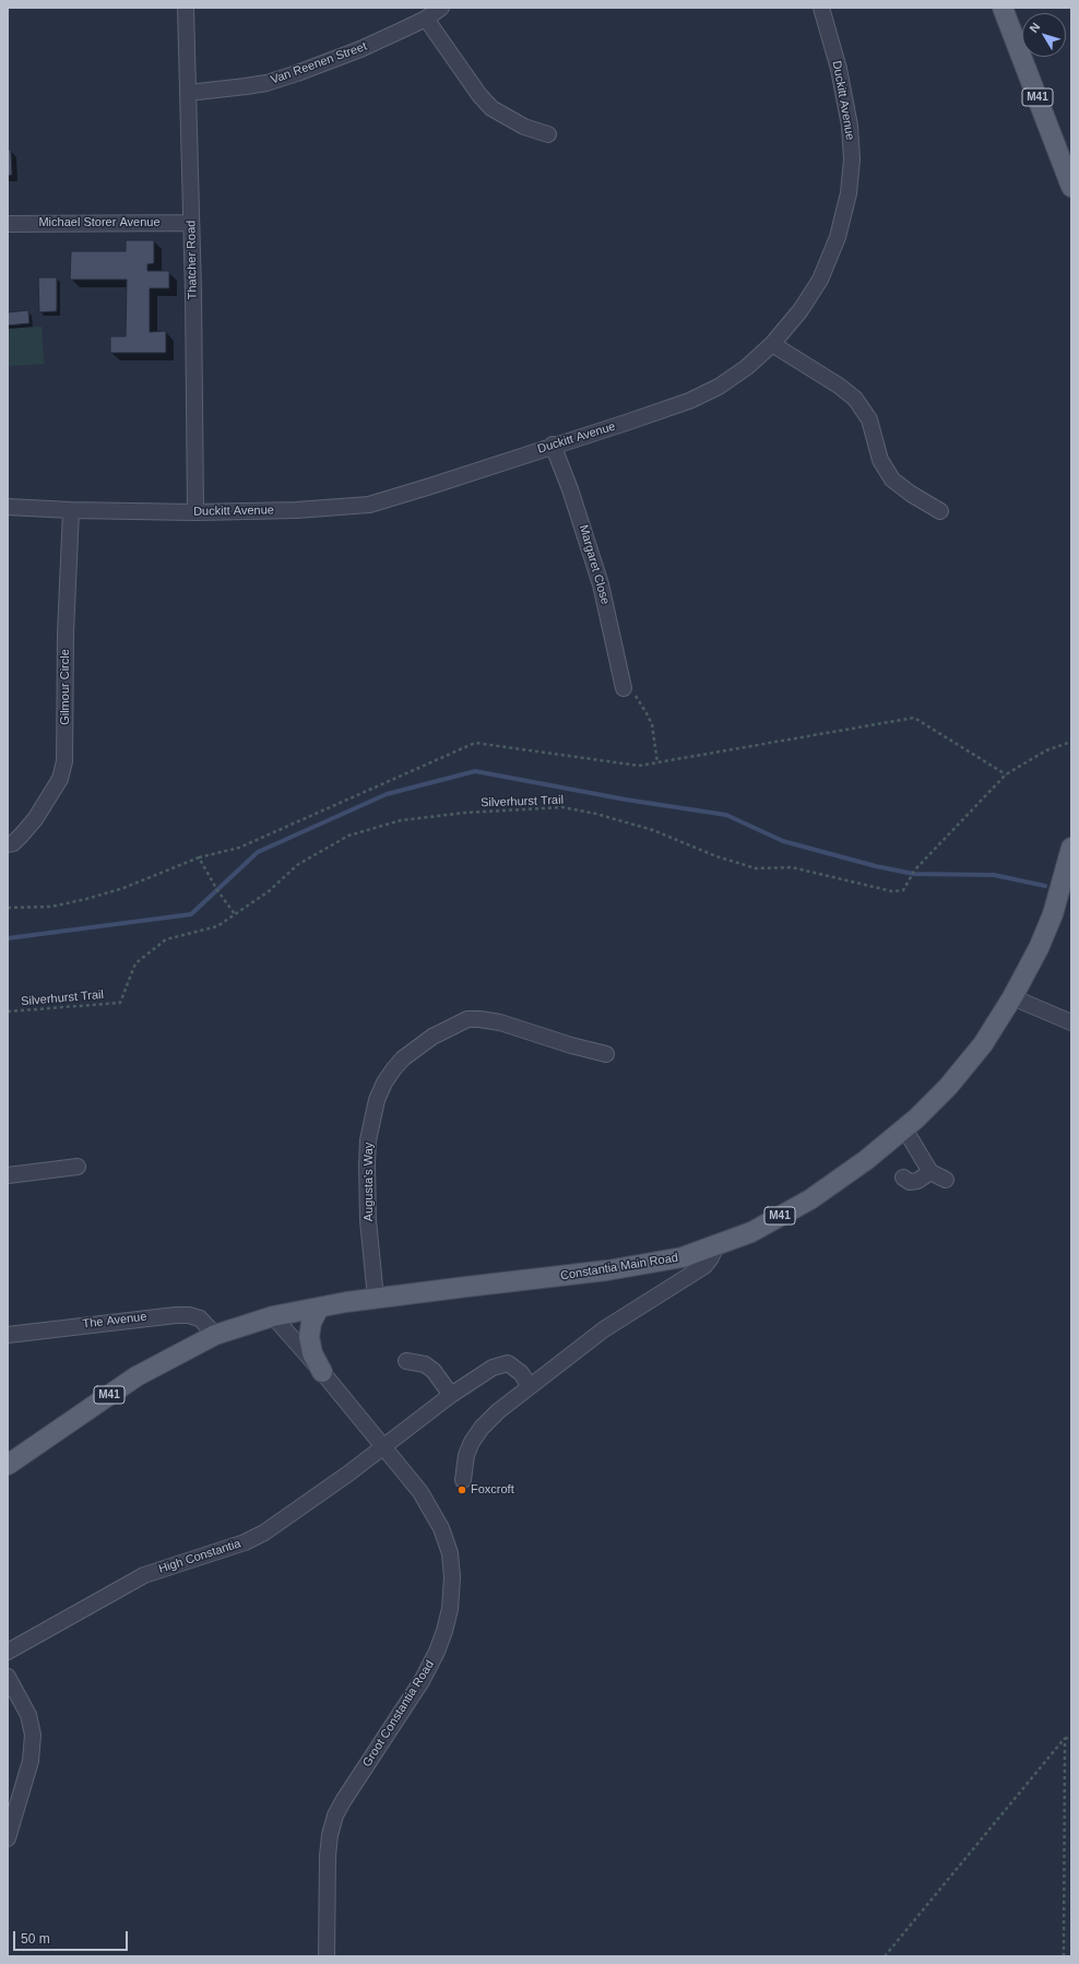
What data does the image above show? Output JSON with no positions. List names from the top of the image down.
{
  "streets": {
    "main road": ["M41", "Constantia Main Road"],
    "street": [
      "Van Reenen Street",
      "Duckitt Avenue",
      "Michael Storer Avenue",
      "Thatcher Road",
      "Margaret Close",
      "Gilmour Circle",
      "Augusta's Way",
      "The Avenue",
      "High Constantia",
      "Groot Constantia Road"
    ],
    "path": ["Silverhurst Trail"]
  },
  "crossings": [
    ["Van Reenen Street", "Thatcher Road"],
    ["Duckitt Avenue", "Thatcher Road"],
    ["Duckitt Avenue", "Margaret Close"],
    ["Duckitt Avenue", "Gilmour Circle"],
    ["Michael Storer Avenue", "Thatcher Road"],
    ["Augusta's Way", "Constantia Main Road"],
    ["Constantia Main Road", "The Avenue"],
    ["Constantia Main Road", "Groot Constantia Road"],
    ["High Constantia", "Groot Constantia Road"]
  ],
  "places": ["Foxcroft"],
  "scale_bar": "50 m",
  "north": "top left"
}
